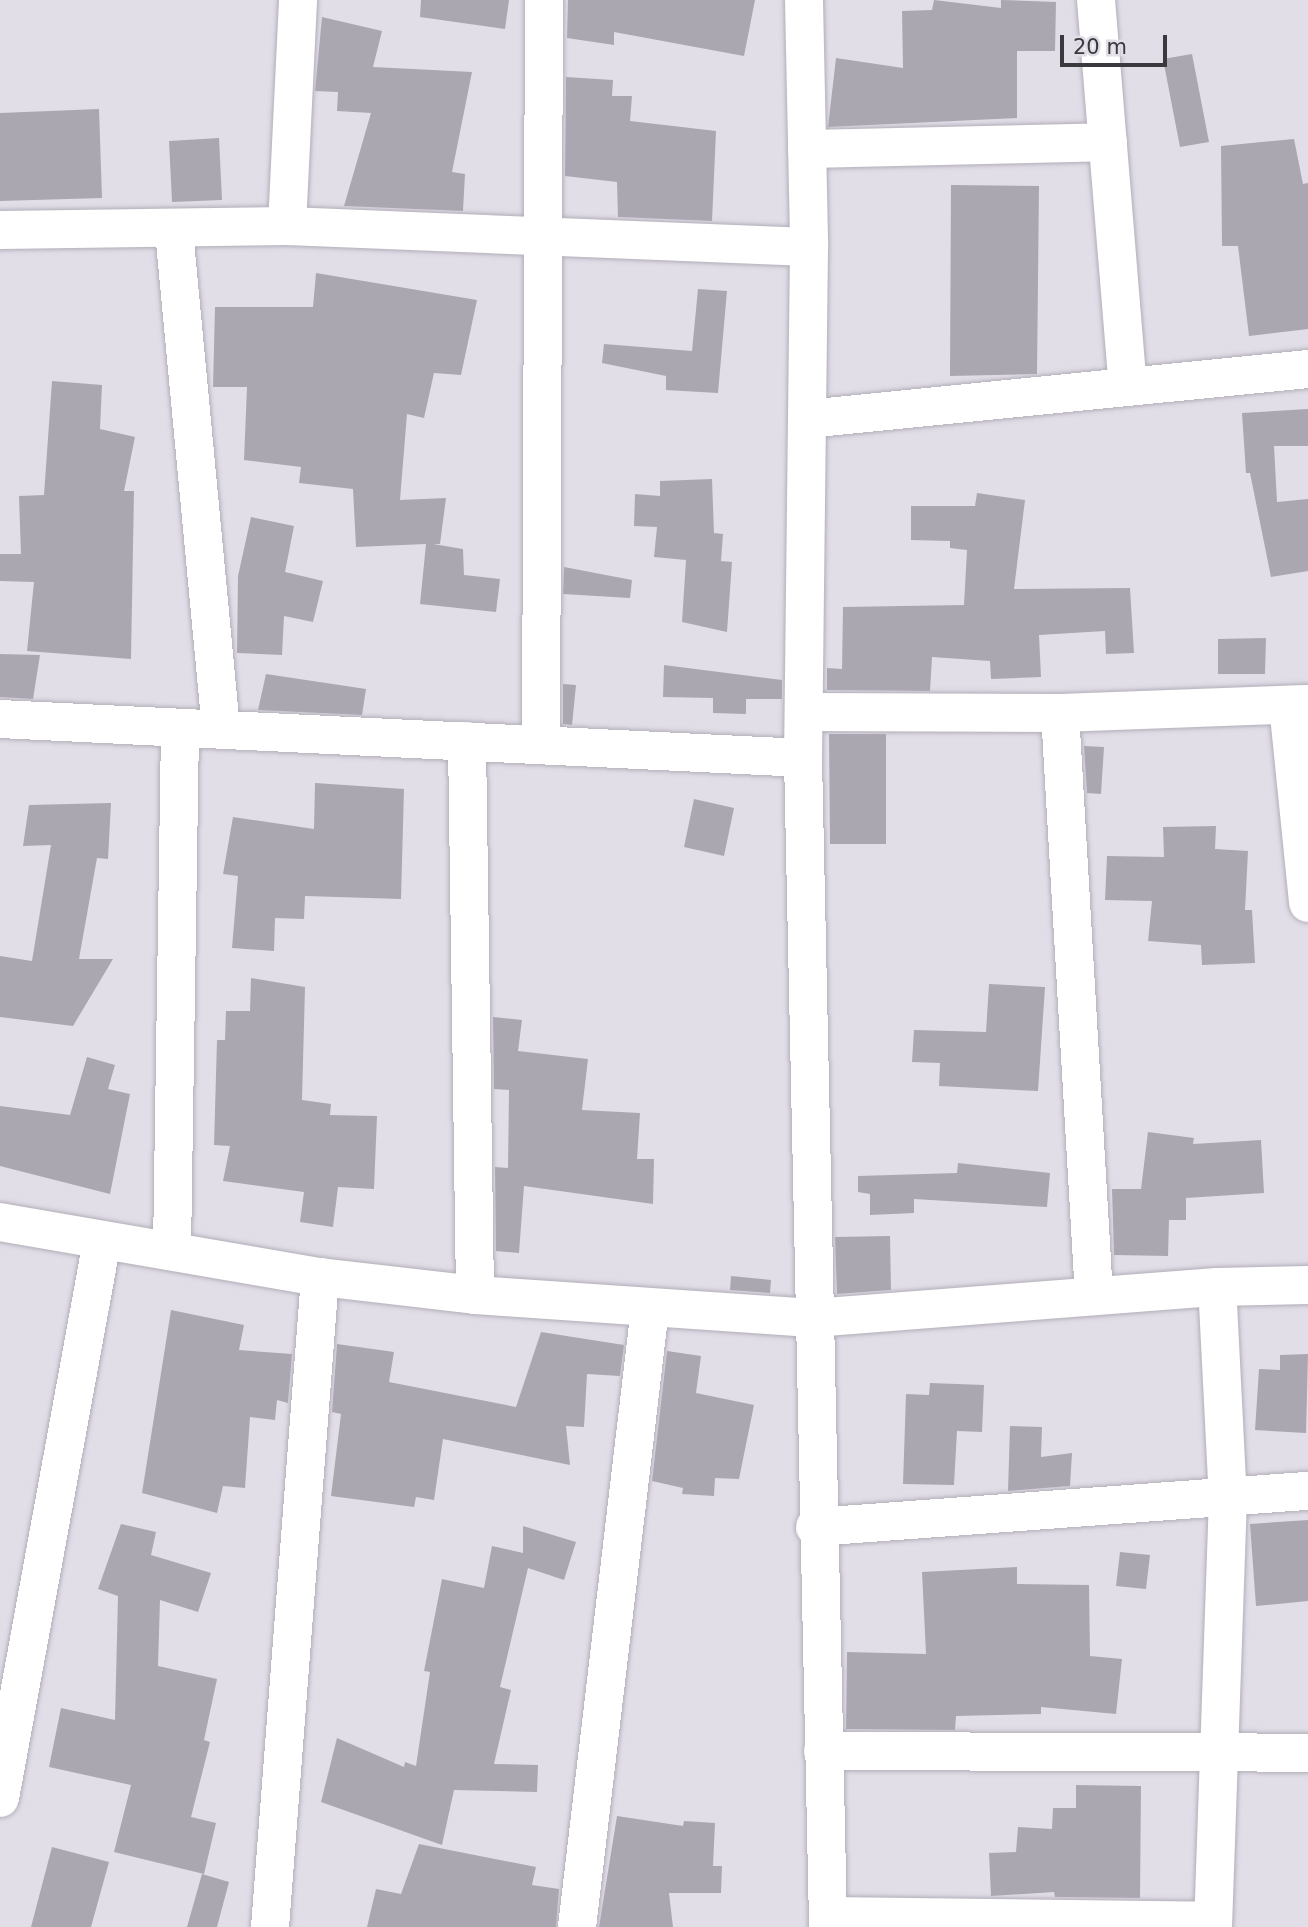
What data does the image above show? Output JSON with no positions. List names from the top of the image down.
{
  "scale_bar": "20 m"
}
